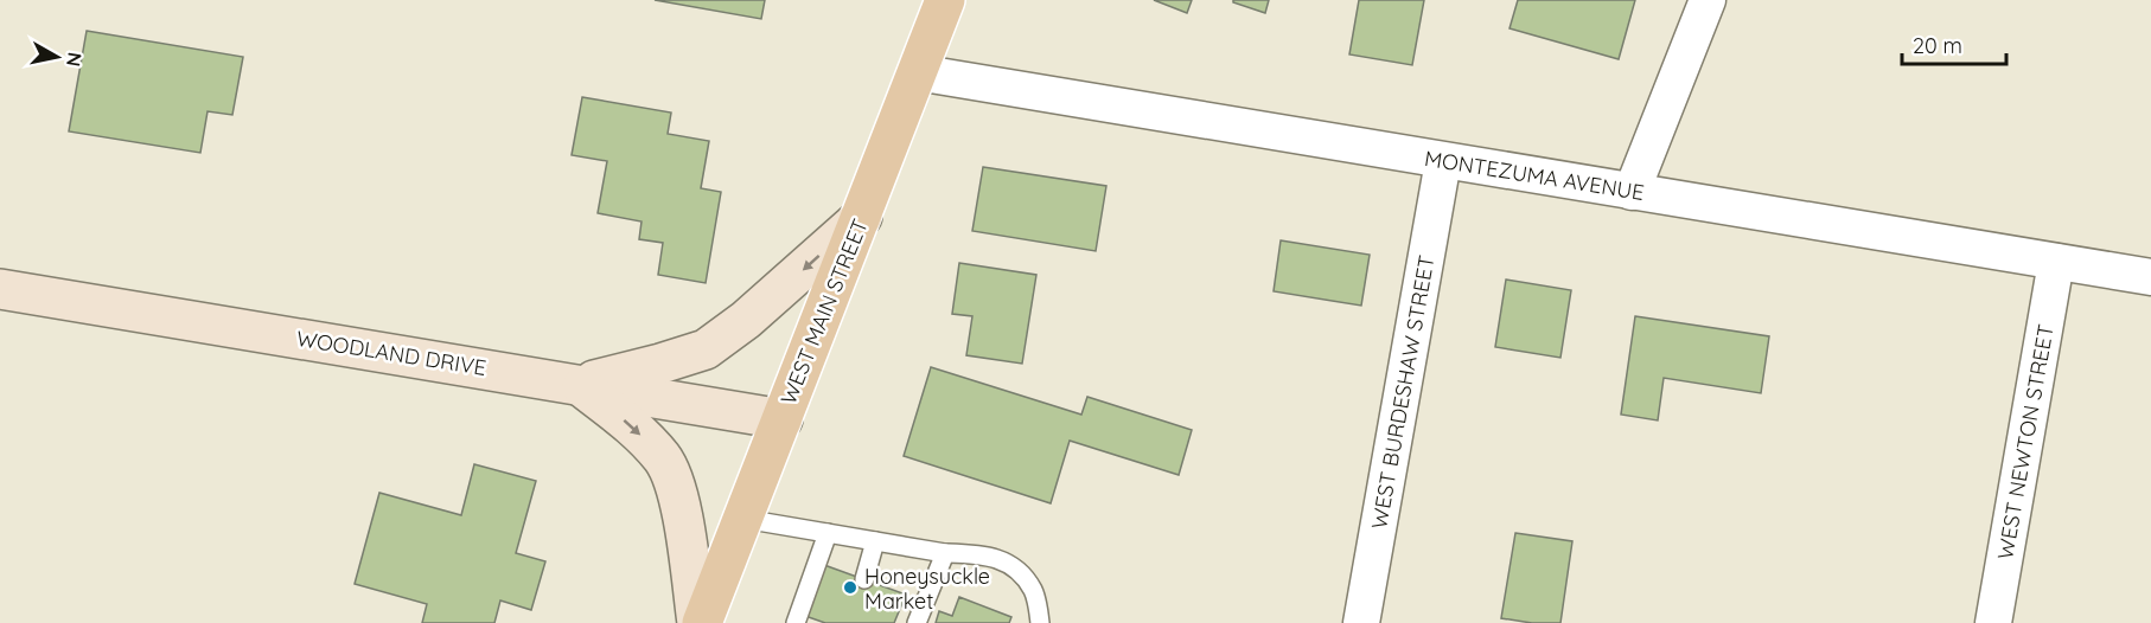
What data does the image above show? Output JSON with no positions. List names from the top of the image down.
{
  "streets": {
    "main road": ["WEST MAIN STREET", "WOODLAND DRIVE"],
    "street": ["MONTEZUMA AVENUE", "WEST BURDESHAW STREET", "WEST NEWTON STREET"]
  },
  "crossings": [
    ["MONTEZUMA AVENUE", "WEST MAIN STREET"],
    ["MONTEZUMA AVENUE", "WEST BURDESHAW STREET"],
    ["MONTEZUMA AVENUE", "WEST NEWTON STREET"],
    ["WEST MAIN STREET", "WOODLAND DRIVE"]
  ],
  "places": ["Honeysuckle Market"],
  "scale_bar": "20 m",
  "north": "right"
}
